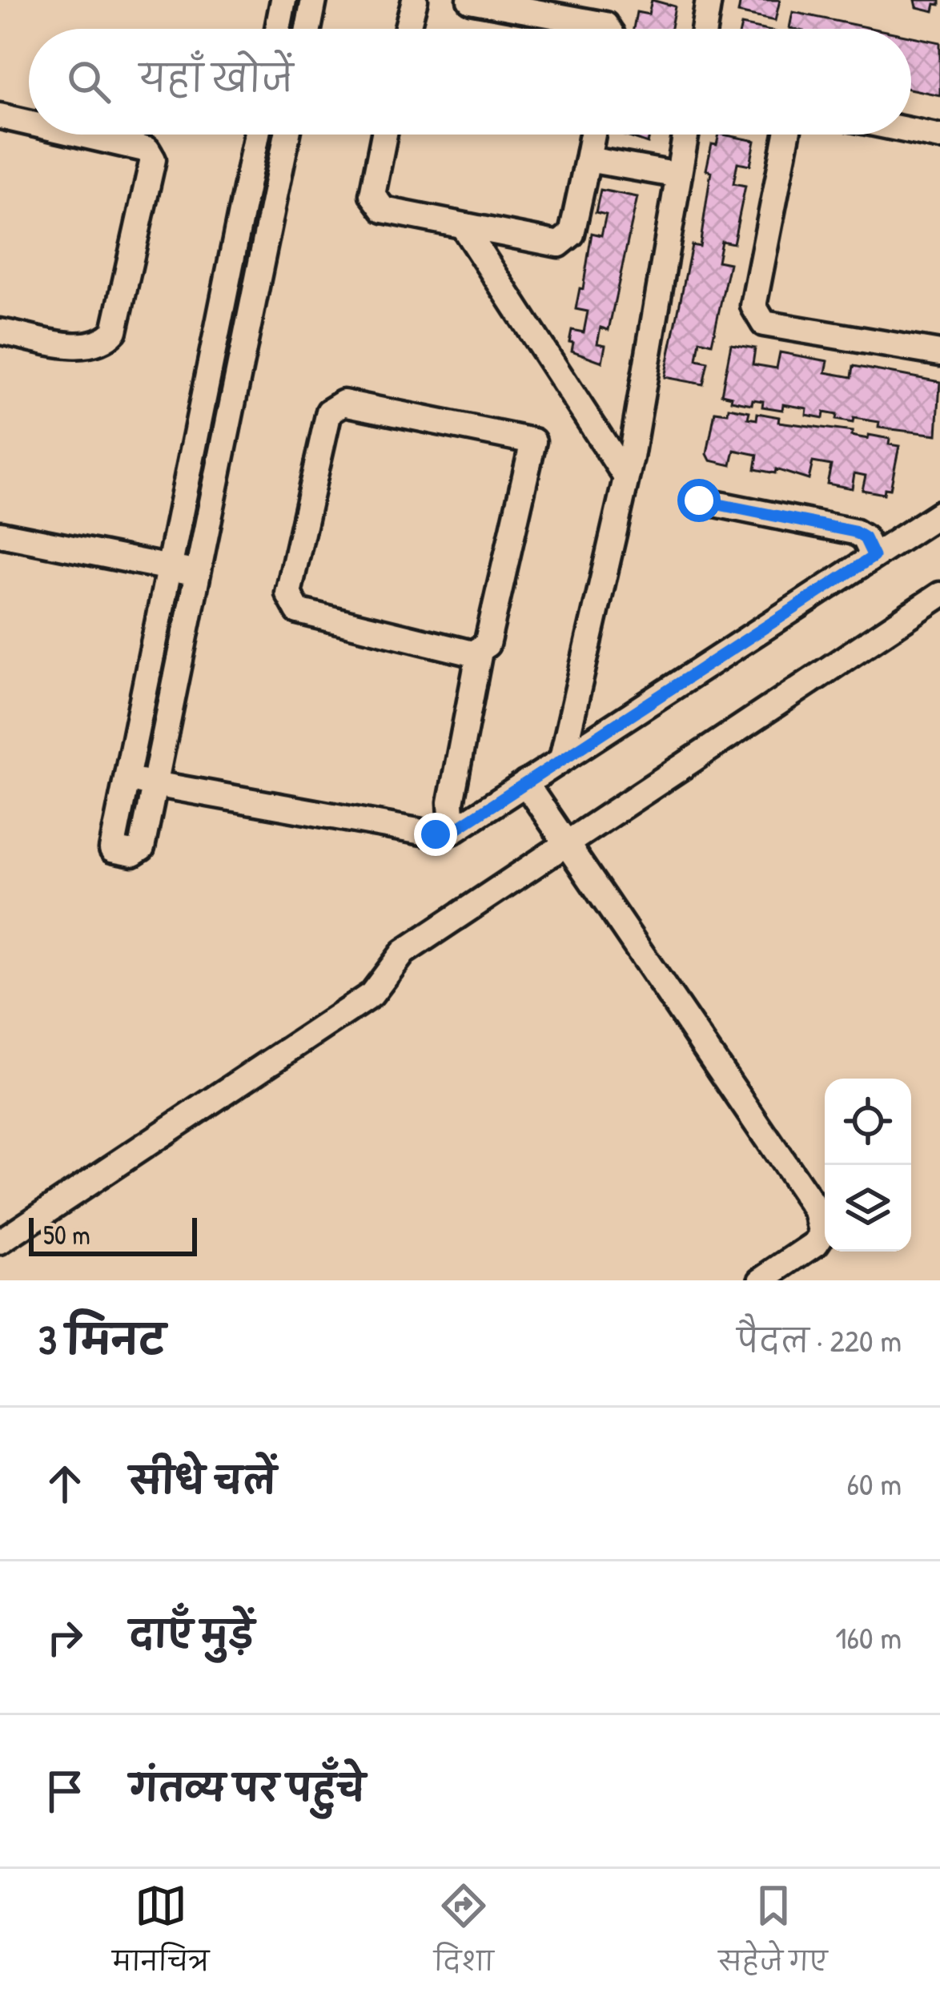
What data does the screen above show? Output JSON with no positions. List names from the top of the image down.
{
  "scale_bar": "50 m",
  "page": {
    "search": "यहाँ खोजें",
    "scale": "50 m",
    "heading": ["3 मिनट", "पैदल · 220 m"],
    "list": [
      ["सीधे चलें", "60 m"],
      ["दाएँ मुड़ें", "160 m"],
      "गंतव्य पर पहुँचे"
    ],
    "nav": ["मानचित्र", "दिशा", "सहेजे गए"]
  }
}
